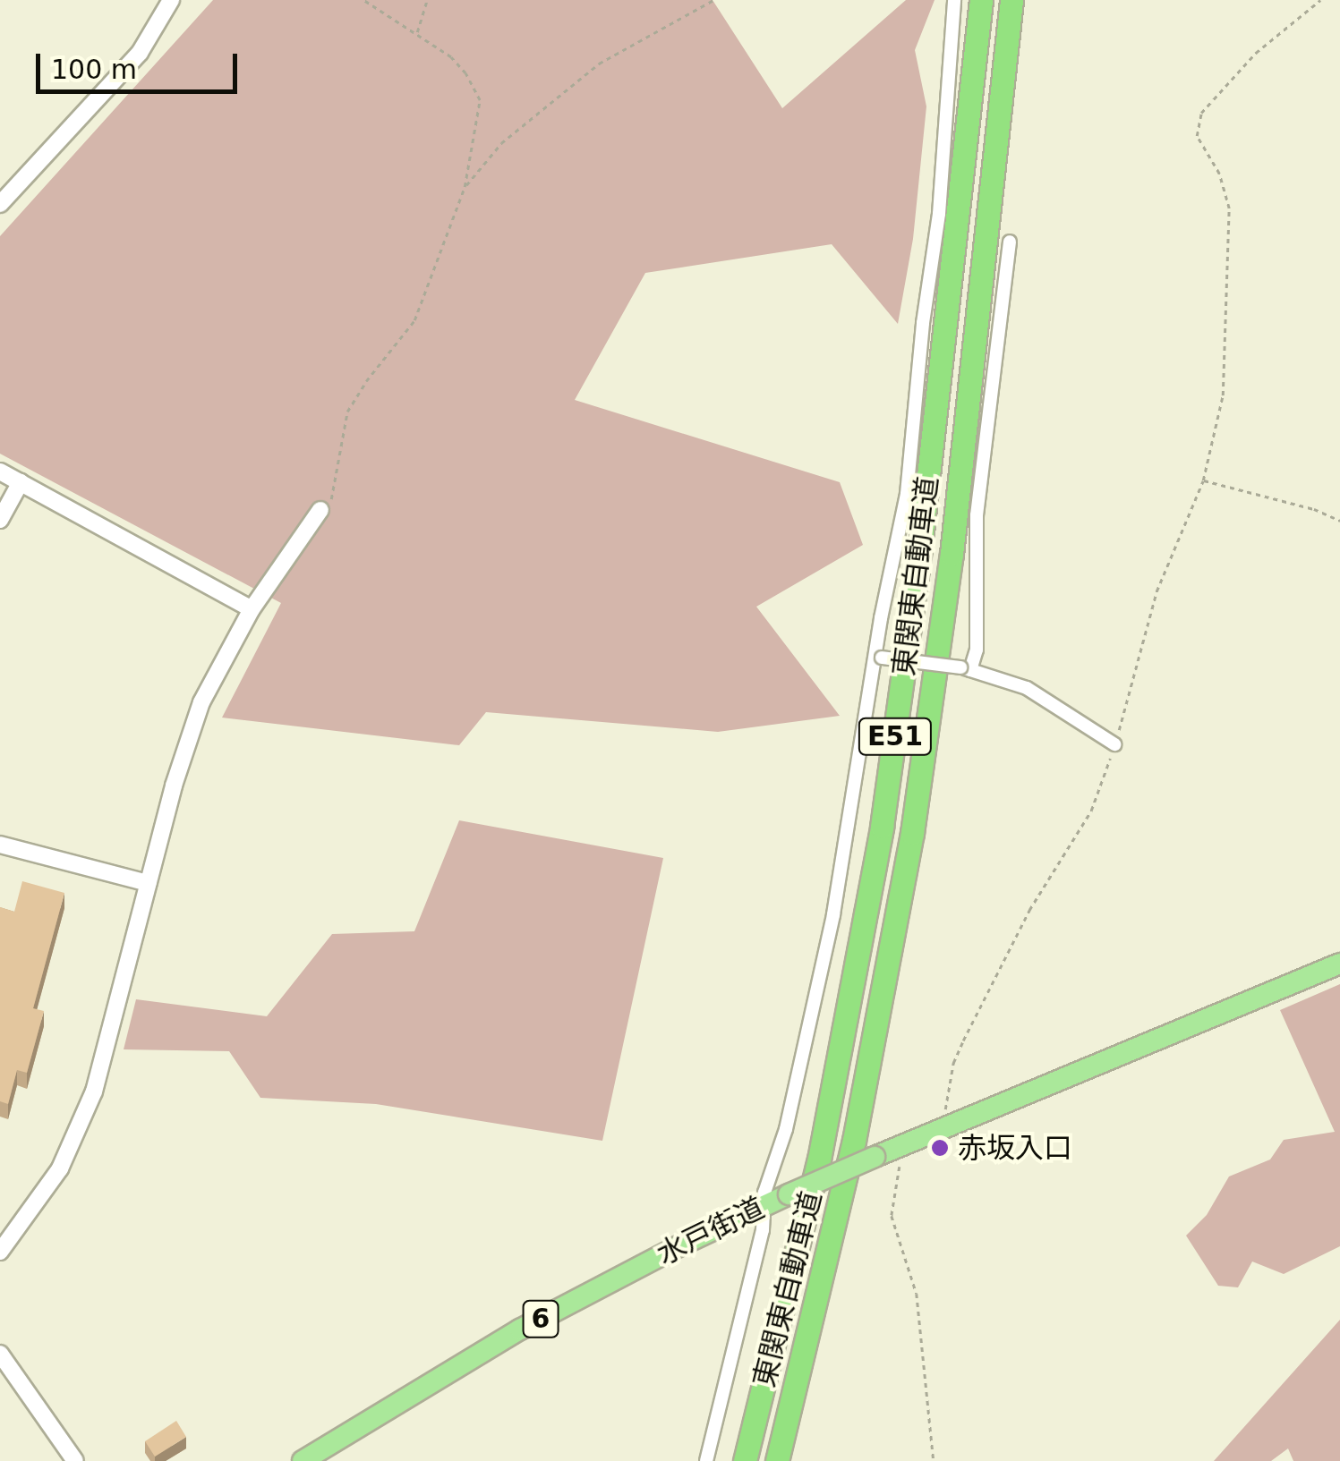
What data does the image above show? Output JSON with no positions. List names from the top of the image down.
{
  "streets": {
    "highway": [
      "東関東自動車道",
      "E51",
      "水戸街道",
      "6"
    ]
  },
  "places": ["赤坂入口"],
  "scale_bar": "100 m"
}
